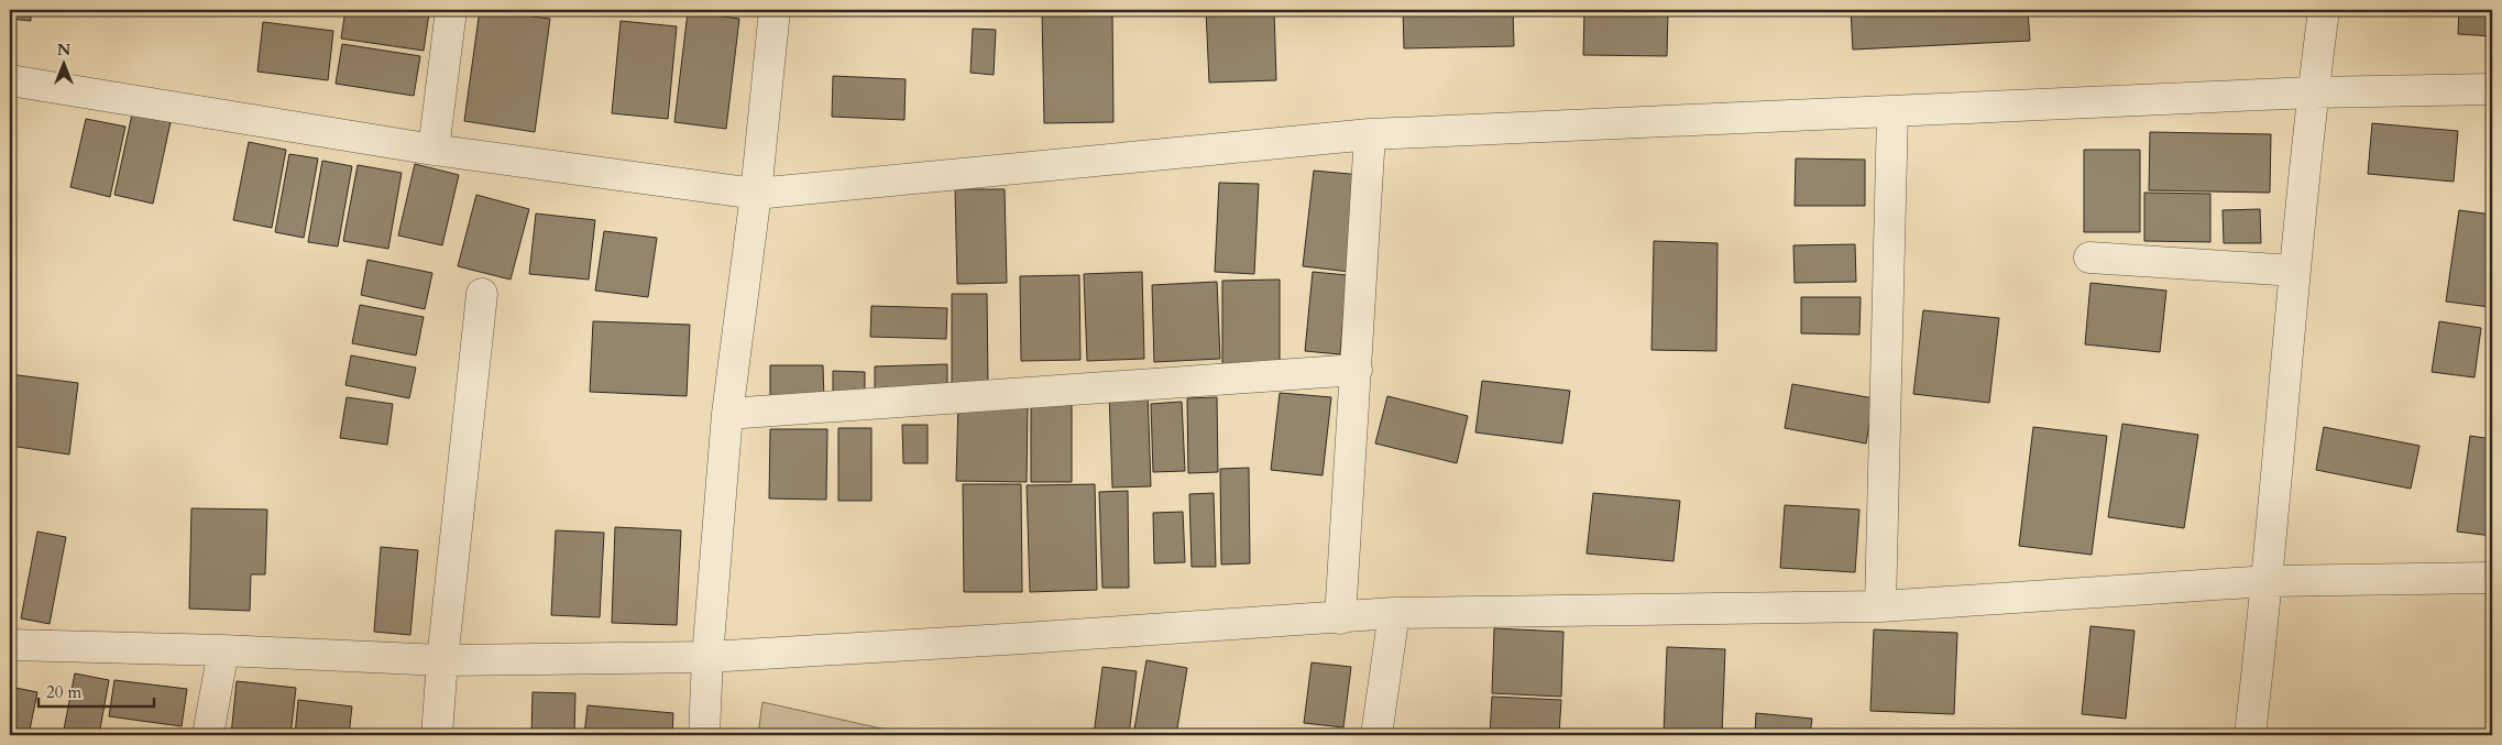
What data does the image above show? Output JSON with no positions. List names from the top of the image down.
{
  "scale_bar": "20 m",
  "north": "top"
}
